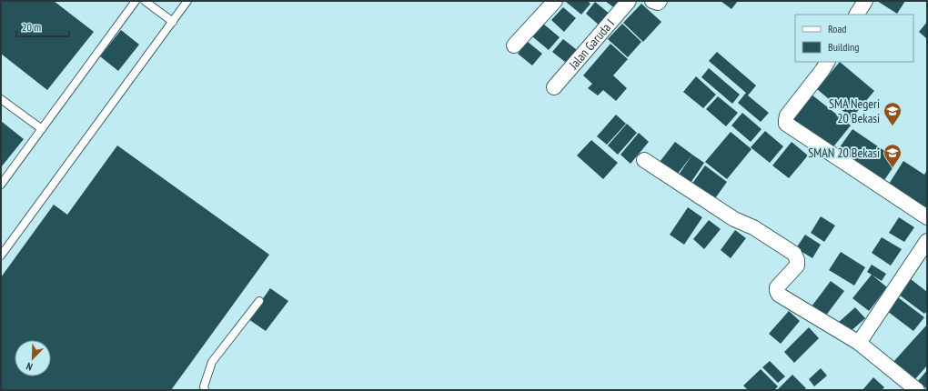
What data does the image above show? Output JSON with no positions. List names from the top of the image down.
{
  "streets": {
    "street": ["Jalan Garuda I"]
  },
  "places": {
    "school or university": ["SMA Negeri 20 Bekasi", "SMAN 20 Bekasi"]
  },
  "legend": ["Road", "Building"],
  "scale_bar": "20 m",
  "north": "bottom left"
}
